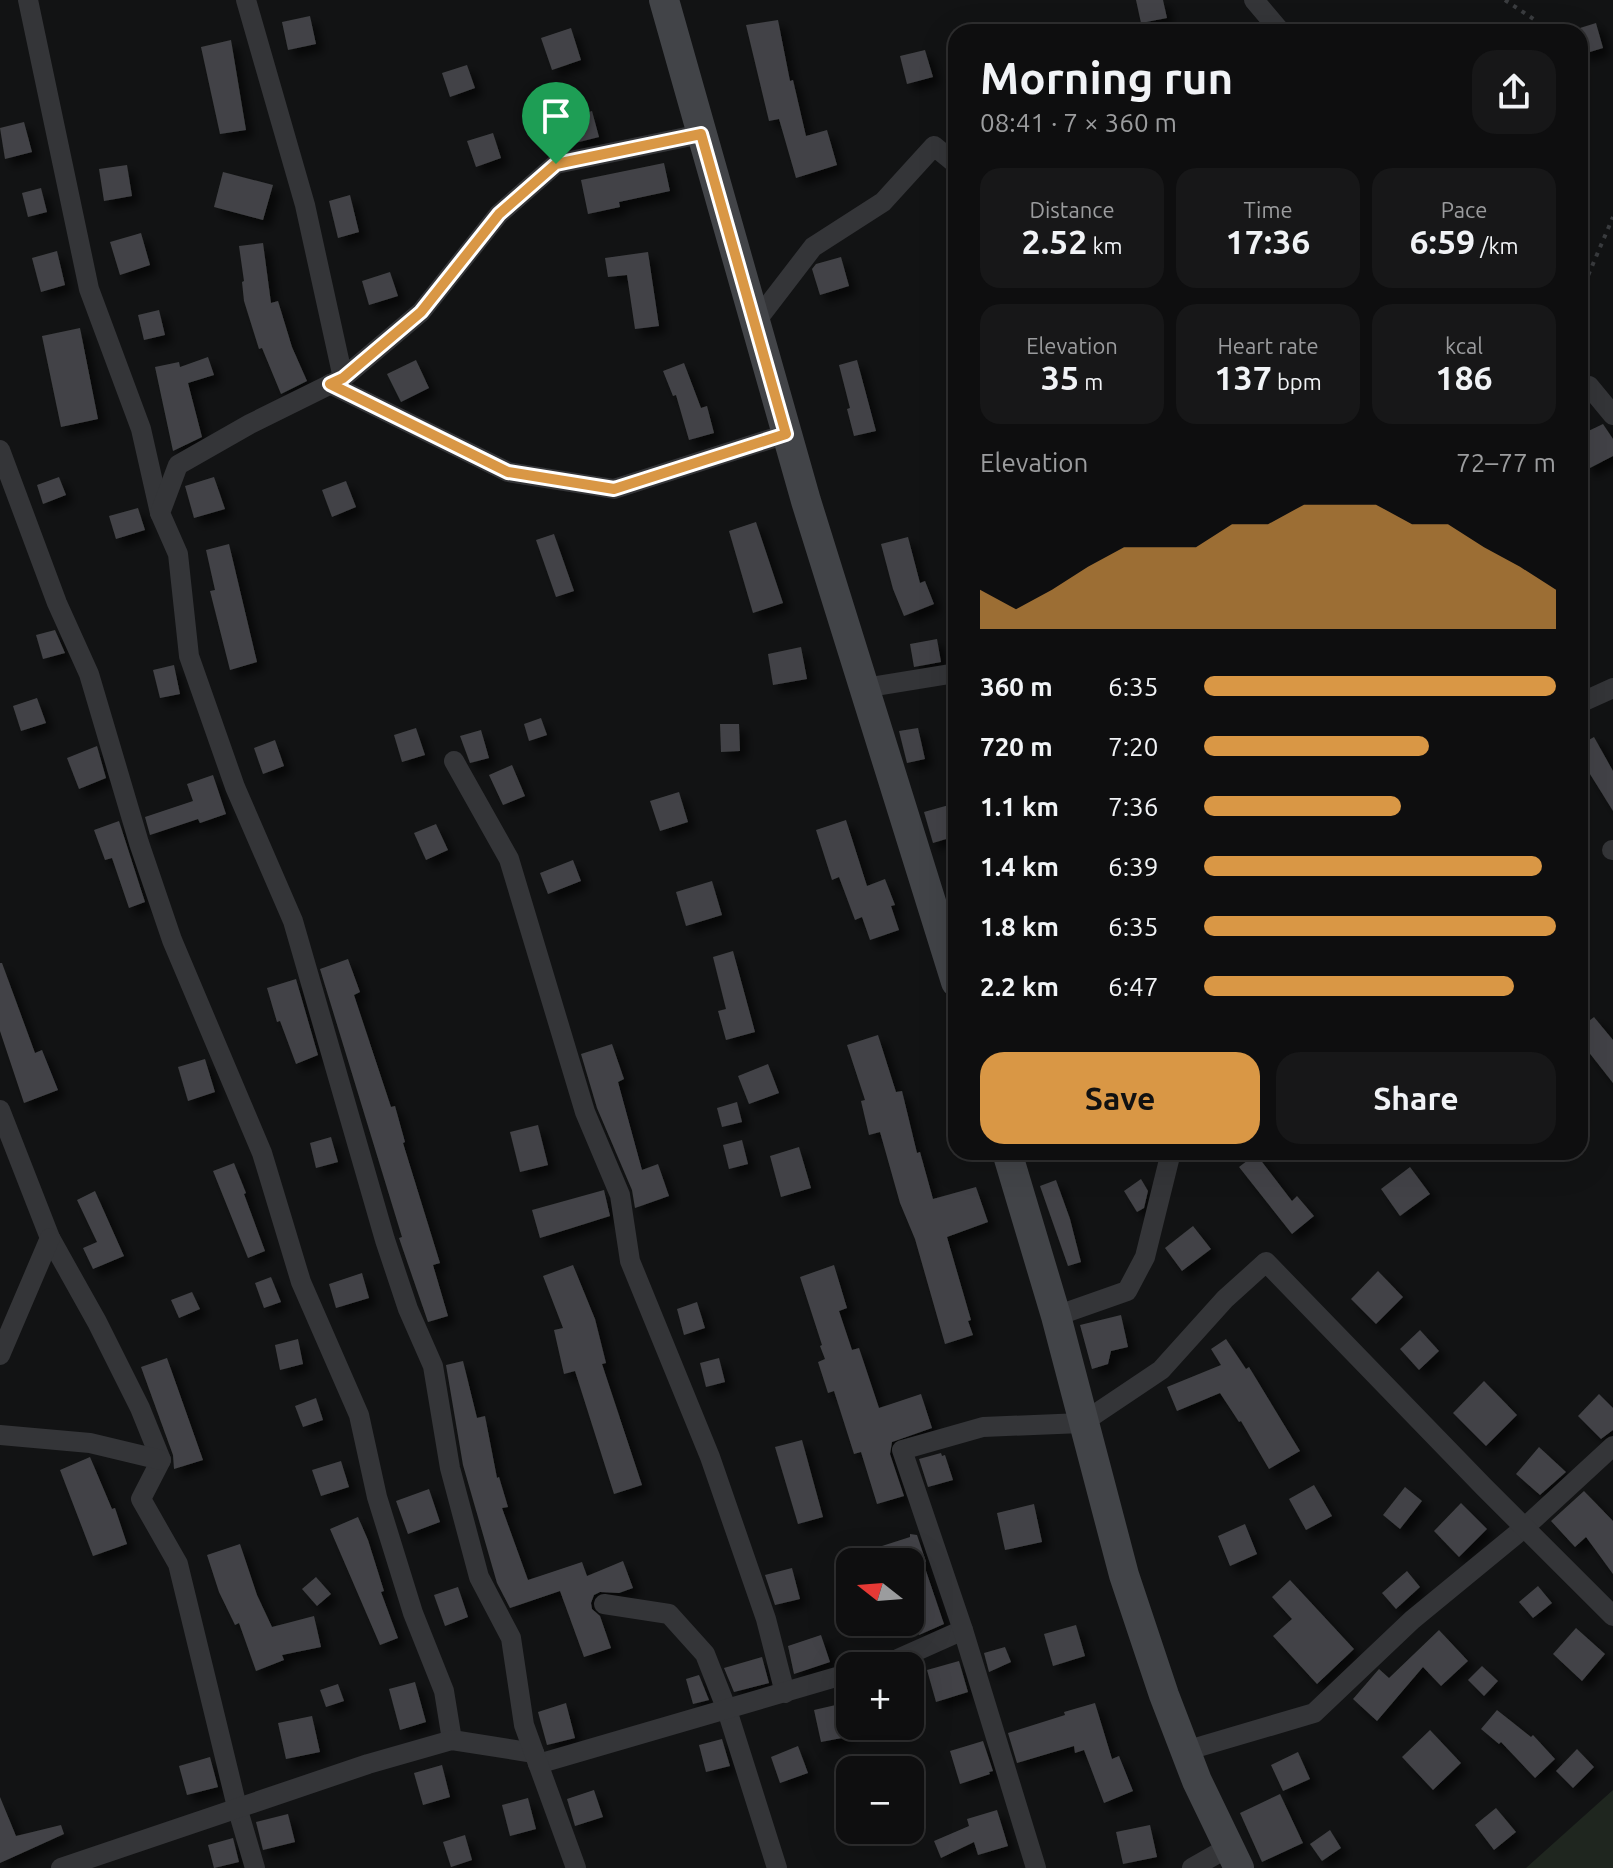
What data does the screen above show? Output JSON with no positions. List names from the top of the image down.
{
  "north": "left",
  "page": {
    "heading": ["Morning run", "08:41 · 7 × 360 m"],
    "stats": [
      ["Distance", "2.52 km"],
      ["Time", "17:36"],
      ["Pace", "6:59 /km"],
      ["Elevation", "35 m"],
      ["Heart rate", "137 bpm"],
      ["kcal", "186"]
    ],
    "chart": ["Elevation", "72–77 m"],
    "list": [
      {
        "name": "360 m",
        "note": "6:35"
      },
      {
        "name": "720 m",
        "note": "7:20"
      },
      {
        "name": "1.1 km",
        "note": "7:36"
      },
      {
        "name": "1.4 km",
        "note": "6:39"
      },
      {
        "name": "1.8 km",
        "note": "6:35"
      },
      {
        "name": "2.2 km",
        "note": "6:47"
      }
    ],
    "buttons": ["Save", "Share"],
    "map_buttons": ["+", "−"]
  }
}
